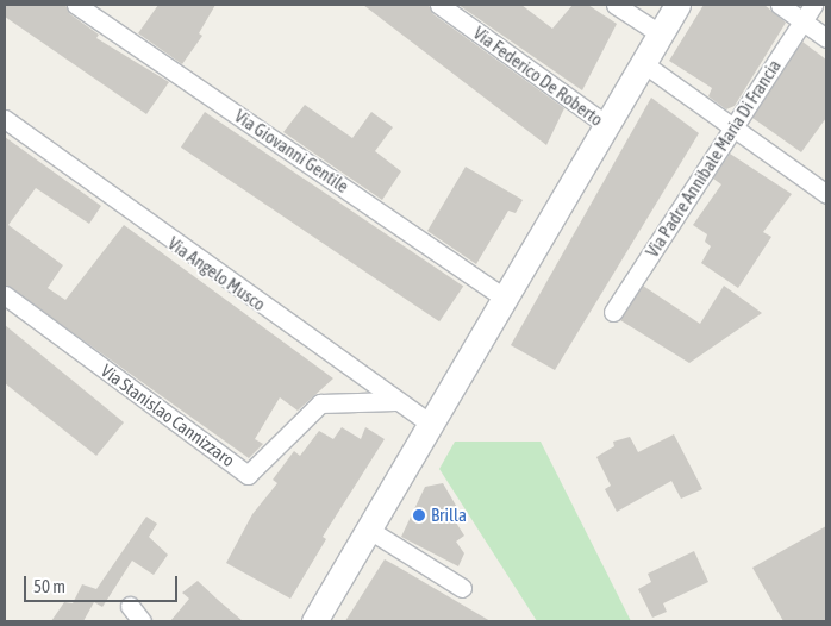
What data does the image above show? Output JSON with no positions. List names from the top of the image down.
{
  "streets": {
    "street": [
      "Via Federico De Roberto",
      "Via Giovanni Gentile",
      "Via Padre Annibale Maria Di Francia",
      "Via Angelo Musco",
      "Via Stanislao Cannizzaro"
    ]
  },
  "crossings": [
    ["Via Angelo Musco", "Via Stanislao Cannizzaro"]
  ],
  "places": ["Brilla"],
  "scale_bar": "50 m"
}
